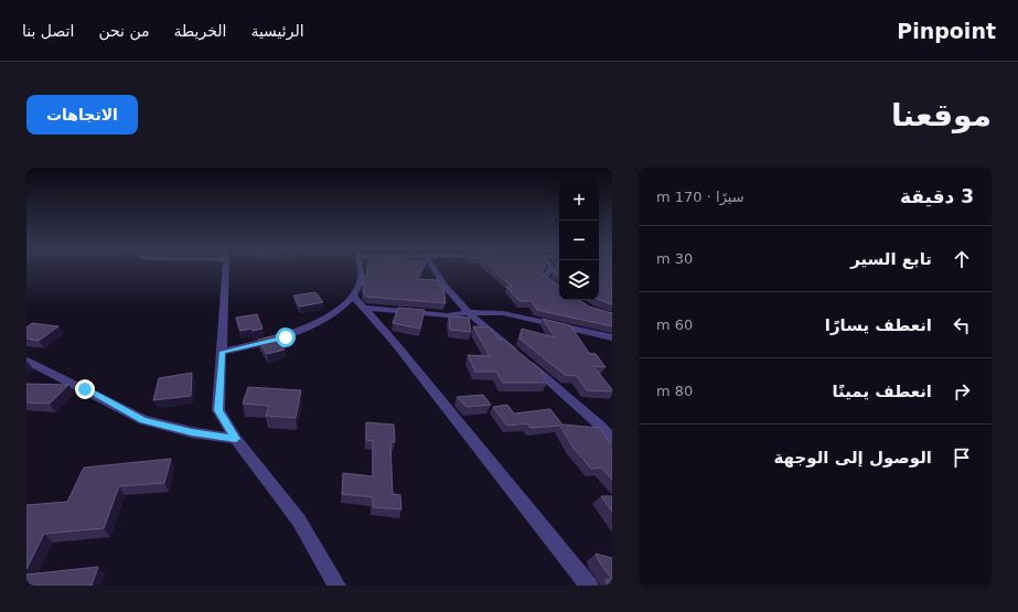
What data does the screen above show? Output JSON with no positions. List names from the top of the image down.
{
  "page": {
    "header": "Pinpoint",
    "nav": [
      "الرئيسية",
      "الخريطة",
      "من نحن",
      "اتصل بنا"
    ],
    "buttons": "الاتجاهات",
    "title": "موقعنا",
    "heading": ["3 دقيقة", "سيرًا · 170 m"],
    "map_buttons": ["+", "−"],
    "list": [
      ["تابع السير", "30 m"],
      ["انعطف يسارًا", "60 m"],
      ["انعطف يمينًا", "80 m"],
      "الوصول إلى الوجهة"
    ]
  }
}
